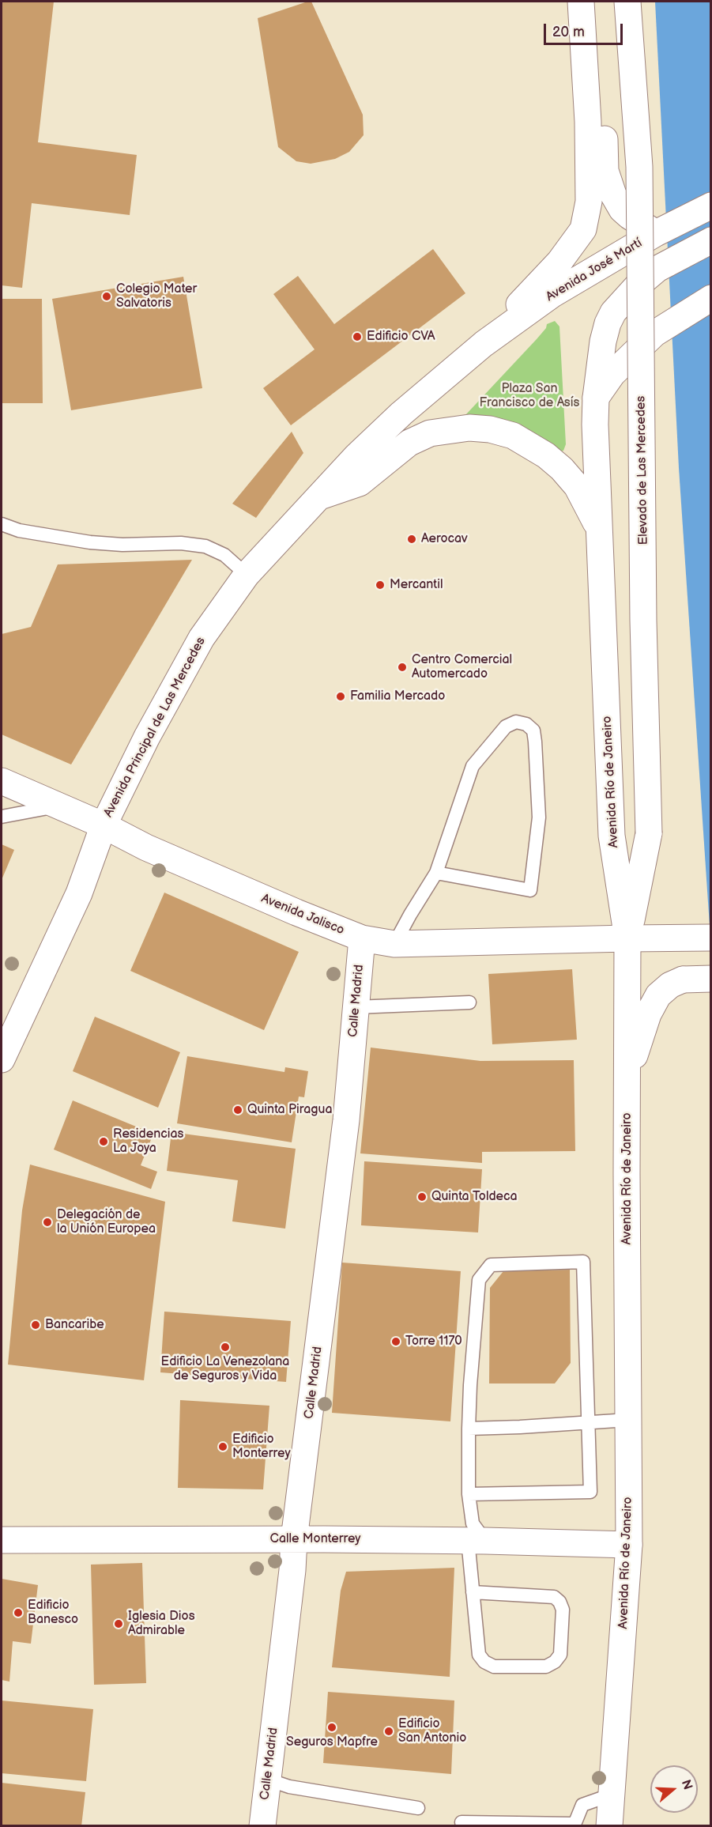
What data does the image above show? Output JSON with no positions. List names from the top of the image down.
{
  "streets": {
    "main road": [
      "Avenida José Martí",
      "Elevado de Las Mercedes",
      "Avenida Principal de Las Mercedes",
      "Avenida Río de Janeiro",
      "Avenida Jalisco",
      "Calle Madrid",
      "Calle Monterrey"
    ]
  },
  "crossings": [
    ["Avenida José Martí", "Avenida Principal de Las Mercedes"],
    ["Elevado de Las Mercedes", "Avenida Río de Janeiro"],
    ["Elevado de Las Mercedes", "Avenida Jalisco"],
    ["Avenida Principal de Las Mercedes", "Avenida Jalisco"],
    ["Avenida Río de Janeiro", "Avenida Jalisco"],
    ["Avenida Río de Janeiro", "Calle Monterrey"],
    ["Avenida Jalisco", "Calle Madrid"],
    ["Calle Madrid", "Calle Monterrey"]
  ],
  "parks": ["Plaza San Francisco de Asís"],
  "places": [
    "Colegio Mater Salvatoris",
    "Edificio CVA",
    "Aerocav",
    "Mercantil",
    "Centro Comercial Automercado",
    "Familia Mercado",
    "Quinta Piragua",
    "Residencias La Joya",
    "Quinta Toldeca",
    "Delegación de la Unión Europea",
    "Bancaribe",
    "Torre 1170",
    "Edificio La Venezolana de Seguros y Vida",
    "Edificio Monterrey",
    "Edificio Banesco",
    "Iglesia Dios Admirable",
    "Seguros Mapfre",
    "Edificio San Antonio"
  ],
  "scale_bar": "20 m",
  "north": "right"
}
